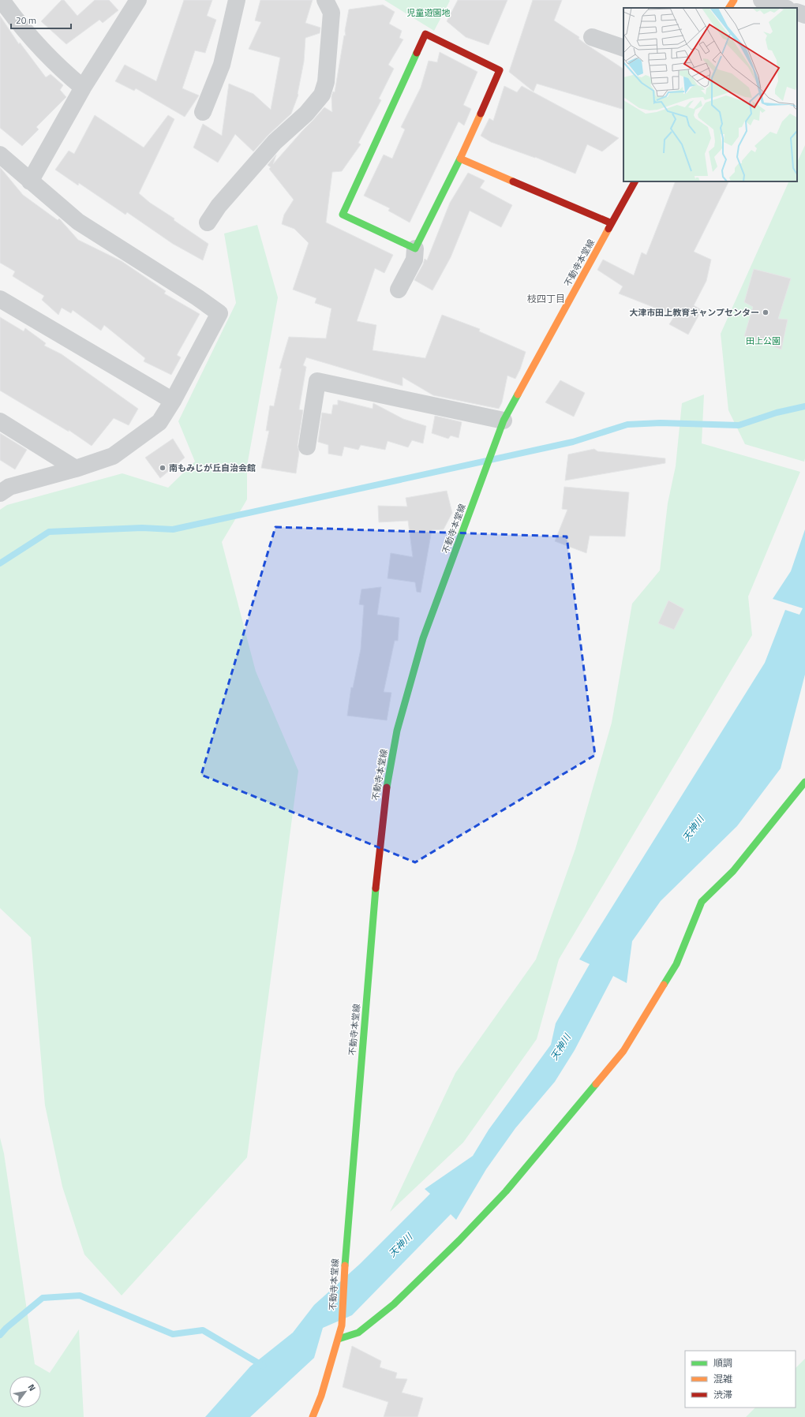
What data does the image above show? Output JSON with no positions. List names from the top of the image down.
{
  "streets": {
    "street": ["不動寺本堂線"]
  },
  "districts": ["枝四丁目"],
  "water": ["天神川"],
  "parks": ["児童遊園地", "田上公園"],
  "places": ["大津市田上教育キャンプセンター", "南もみじが丘自治会館"],
  "legend": ["順調", "混雑", "渋滞"],
  "scale_bar": "20 m",
  "north": "top right"
}
